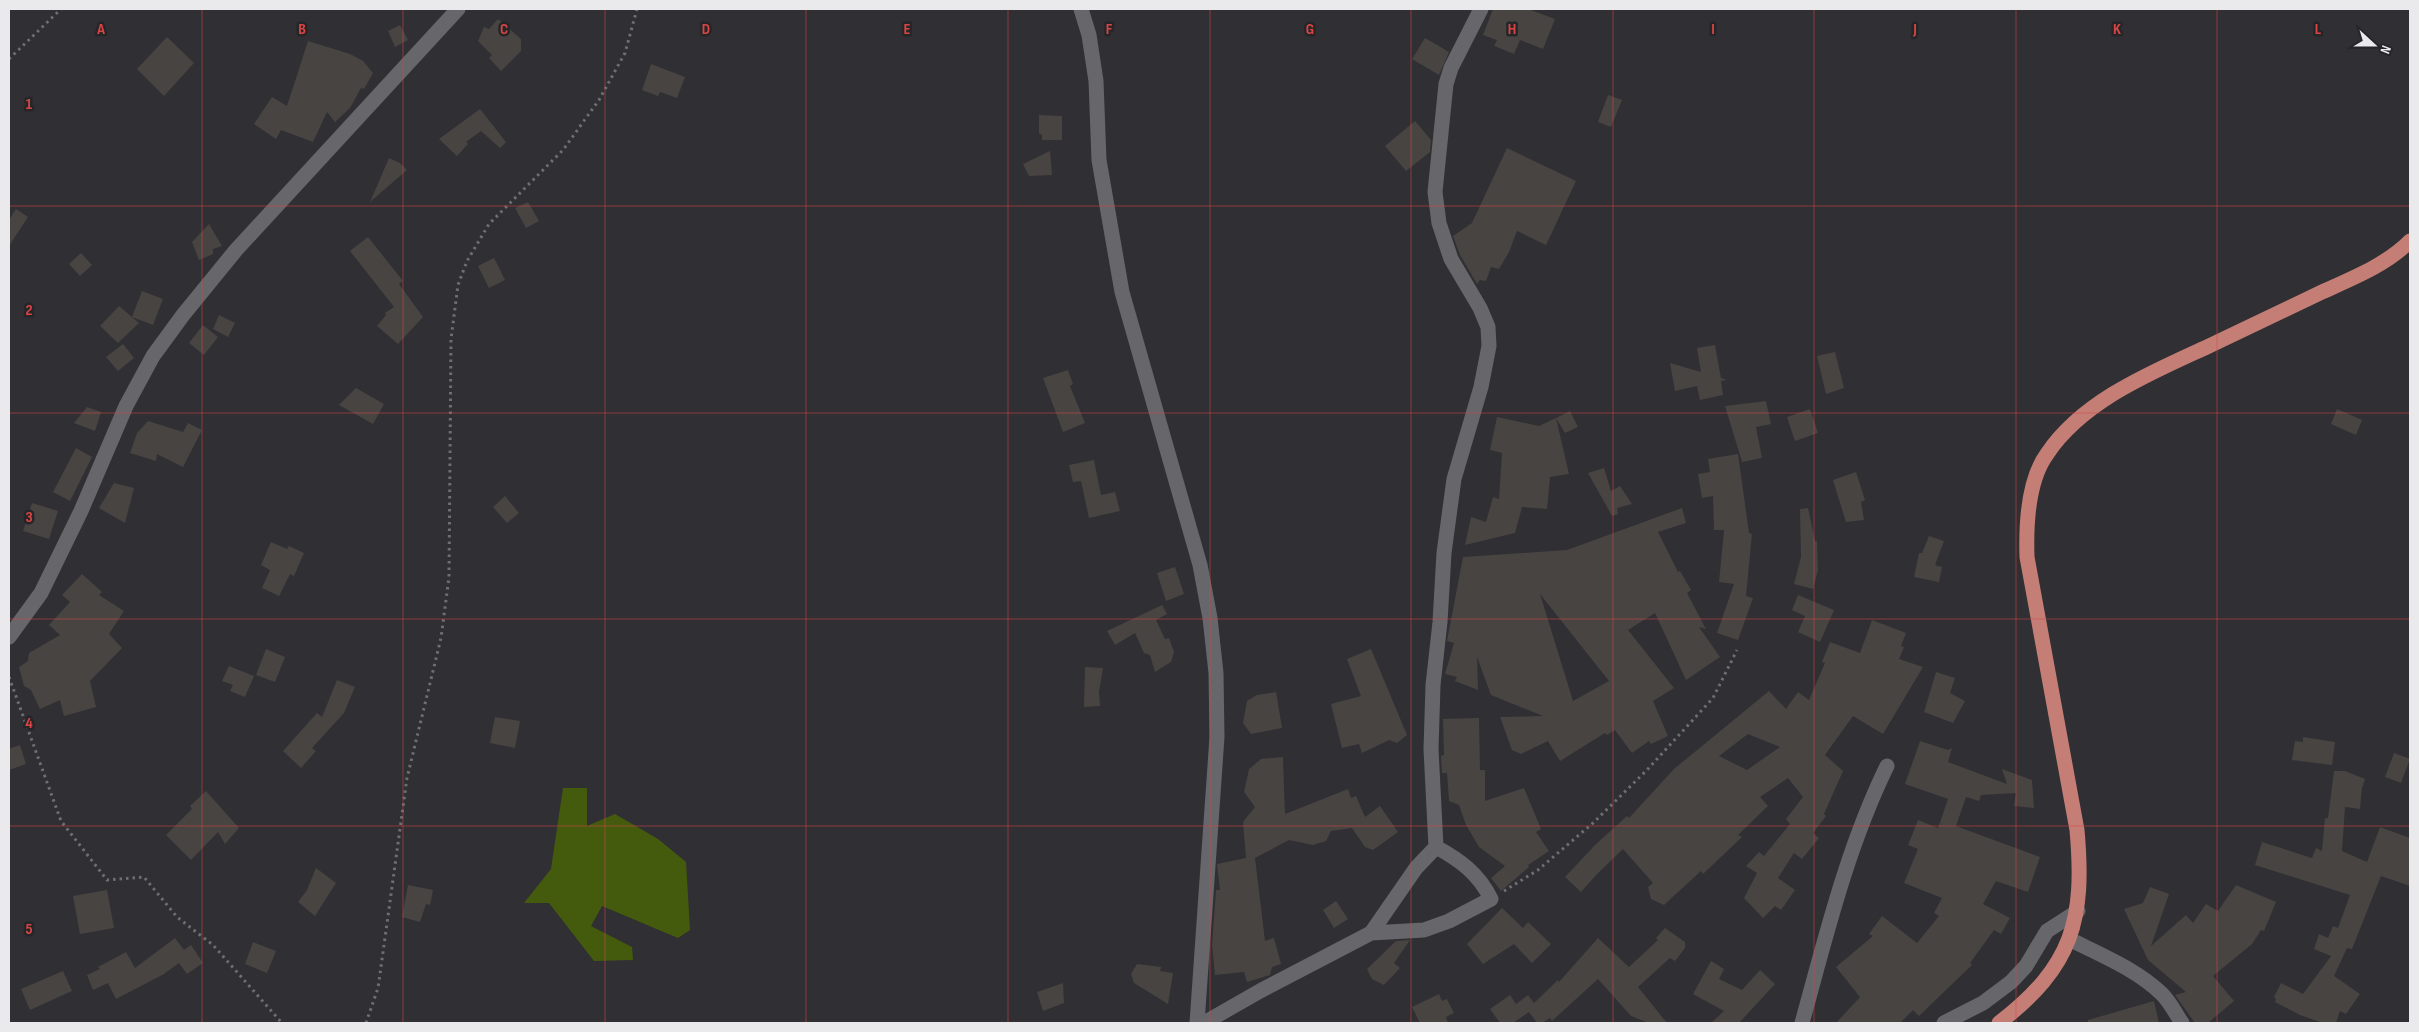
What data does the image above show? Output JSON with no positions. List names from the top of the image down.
{
  "north": "right",
  "grid": {
    "columns": [
      "A",
      "B",
      "C",
      "D",
      "E",
      "F",
      "G",
      "H",
      "I",
      "J",
      "K",
      "L"
    ],
    "rows": [
      "1",
      "2",
      "3",
      "4",
      "5"
    ]
  }
}
